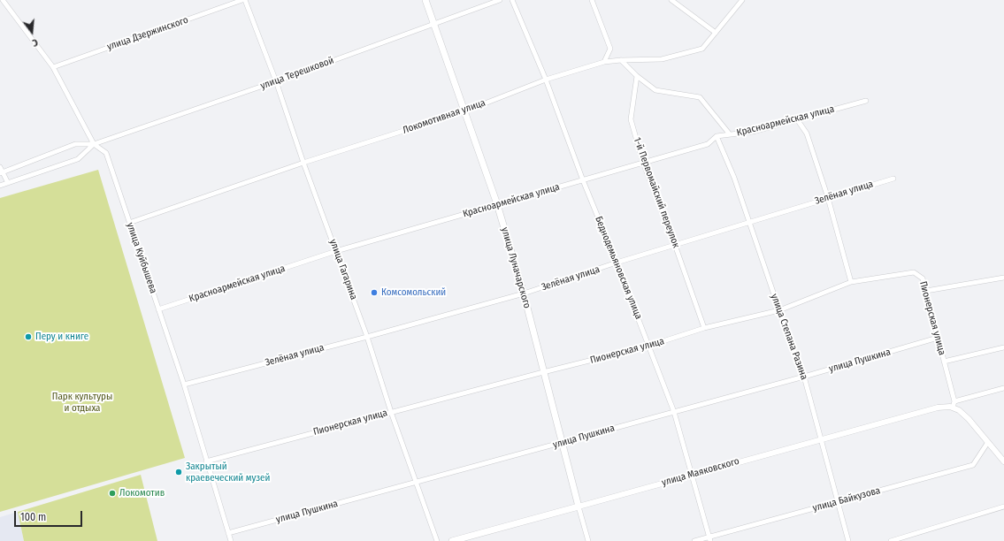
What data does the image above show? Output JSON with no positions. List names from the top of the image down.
{
  "streets": {
    "main road": ["улица Луначарского", "улица Маяковского"],
    "street": [
      "улица Дзержинского",
      "улица Терешковой",
      "Локомотивная улица",
      "Красноармейская улица",
      "1-й Первомайский переулок",
      "Зелёная улица",
      "улица Куйбышева",
      "Беднодемьяновская улица",
      "улица Гагарина",
      "Пионерская улица",
      "улица Степана Разина",
      "улица Пушкина",
      "улица Байкузова"
    ]
  },
  "crossings": [
    ["улица Дзержинского", "улица Куйбышева"],
    ["улица Дзержинского", "улица Гагарина"],
    ["улица Терешковой", "улица Куйбышева"],
    ["улица Терешковой", "улица Луначарского"],
    ["улица Терешковой", "улица Гагарина"],
    ["Локомотивная улица", "улица Куйбышева"],
    ["Локомотивная улица", "улица Луначарского"],
    ["Локомотивная улица", "Беднодемьяновская улица"],
    ["Локомотивная улица", "улица Гагарина"],
    ["Красноармейская улица", "1-й Первомайский переулок"],
    ["Красноармейская улица", "улица Куйбышева"],
    ["Красноармейская улица", "улица Луначарского"],
    ["Красноармейская улица", "Беднодемьяновская улица"],
    ["Красноармейская улица", "улица Гагарина"],
    ["Красноармейская улица", "улица Степана Разина"],
    ["1-й Первомайский переулок", "Зелёная улица"],
    ["1-й Первомайский переулок", "Пионерская улица"],
    ["Зелёная улица", "улица Куйбышева"],
    ["Зелёная улица", "улица Луначарского"],
    ["Зелёная улица", "Беднодемьяновская улица"],
    ["Зелёная улица", "улица Гагарина"],
    ["Зелёная улица", "улица Степана Разина"],
    ["улица Куйбышева", "Пионерская улица"],
    ["улица Куйбышева", "улица Пушкина"],
    ["улица Луначарского", "Пионерская улица"],
    ["улица Луначарского", "улица Пушкина"],
    ["улица Луначарского", "улица Маяковского"],
    ["Беднодемьяновская улица", "Пионерская улица"],
    ["Беднодемьяновская улица", "улица Пушкина"],
    ["Беднодемьяновская улица", "улица Маяковского"],
    ["Беднодемьяновская улица", "улица Байкузова"],
    ["улица Гагарина", "Пионерская улица"],
    ["улица Гагарина", "улица Пушкина"],
    ["Пионерская улица", "улица Степана Разина"],
    ["Пионерская улица", "улица Пушкина"],
    ["улица Степана Разина", "улица Пушкина"],
    ["улица Степана Разина", "улица Маяковского"],
    ["улица Степана Разина", "улица Байкузова"]
  ],
  "parks": ["Парк культуры и отдыха"],
  "places": [
    "Комсомольский",
    "Перу и книге",
    "Закрытый краевеческий музей",
    "Локомотив"
  ],
  "scale_bar": "100 m",
  "north": "bottom"
}
